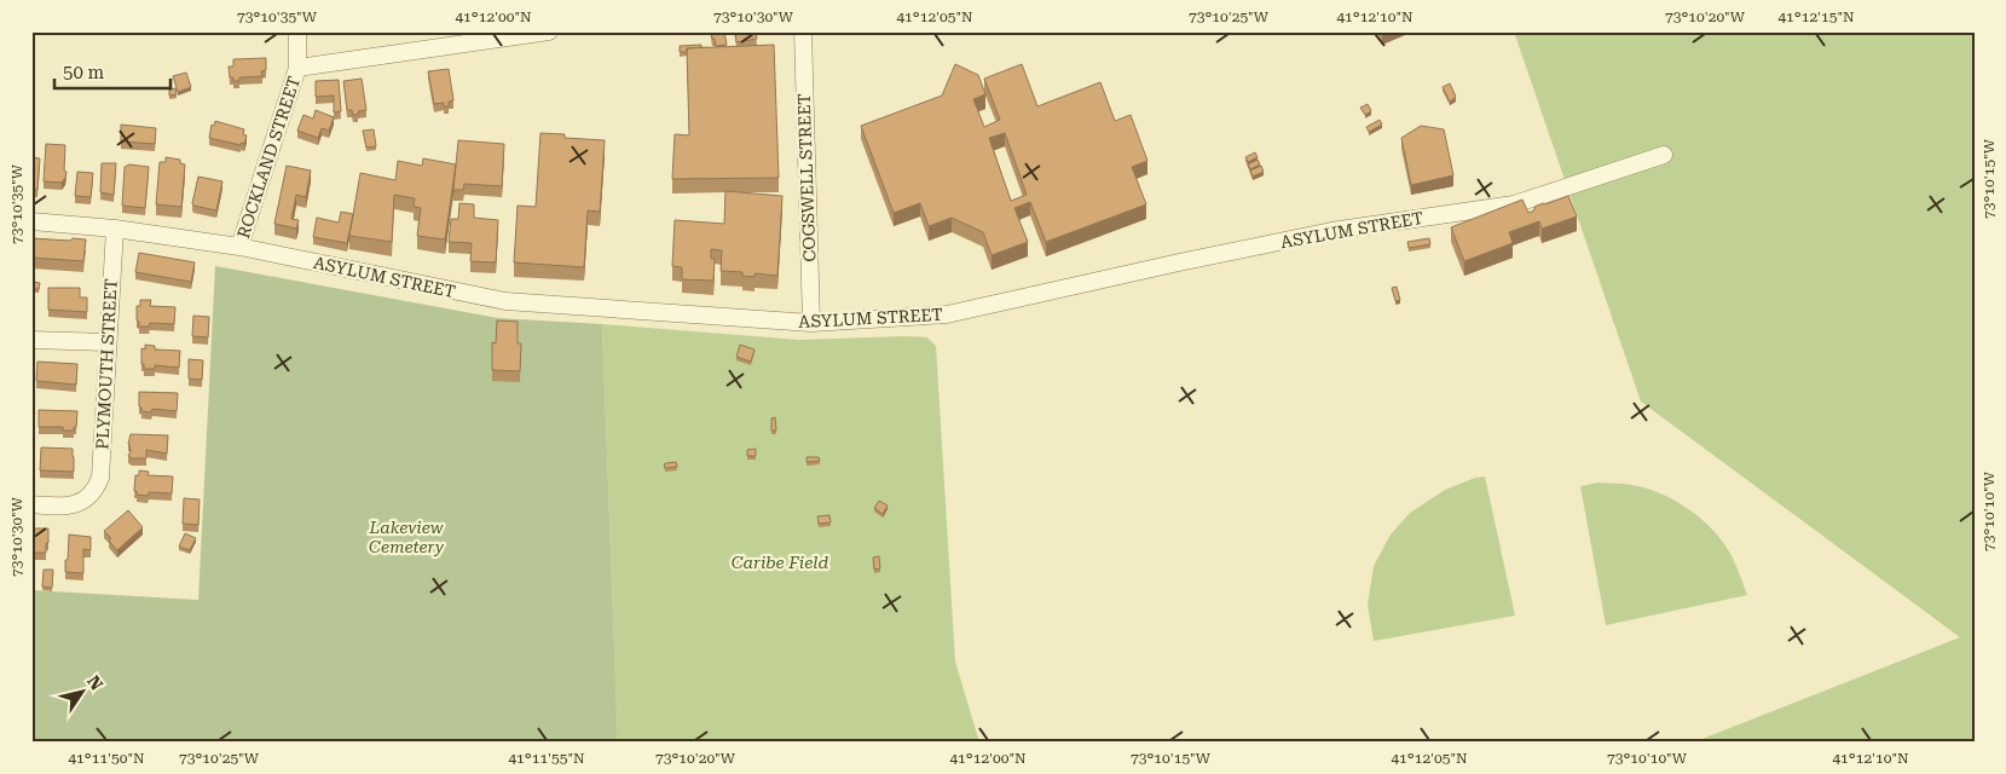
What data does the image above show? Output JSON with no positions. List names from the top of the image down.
{
  "streets": {
    "street": [
      "ROCKLAND STREET",
      "COGSWELL STREET",
      "ASYLUM STREET",
      "PLYMOUTH STREET"
    ]
  },
  "crossings": [
    ["ROCKLAND STREET", "ASYLUM STREET"],
    ["COGSWELL STREET", "ASYLUM STREET"],
    ["ASYLUM STREET", "PLYMOUTH STREET"]
  ],
  "parks": ["Lakeview Cemetery", "Caribe Field"],
  "scale_bar": "50 m",
  "north": "top right",
  "coordinates": [
    "73°10'35\"W",
    "41°12'00\"N",
    "73°10'30\"W",
    "41°12'05\"N",
    "73°10'25\"W",
    "41°12'10\"N",
    "73°10'20\"W",
    "41°12'15\"N",
    "73°10'15\"W",
    "73°10'10\"W",
    "41°11'50\"N",
    "41°11'55\"N"
  ]
}
